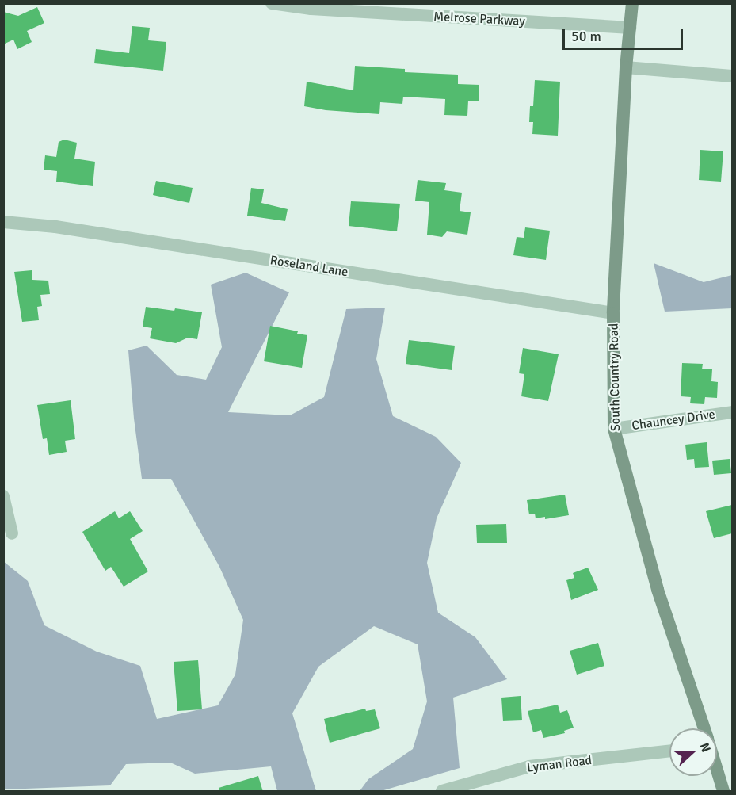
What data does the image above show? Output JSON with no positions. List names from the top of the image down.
{
  "streets": {
    "main road": ["South Country Road"],
    "street": [
      "Melrose Parkway",
      "Roseland Lane",
      "Chauncey Drive",
      "Lyman Road"
    ]
  },
  "crossings": [
    ["Melrose Parkway", "South Country Road"],
    ["Roseland Lane", "South Country Road"],
    ["South Country Road", "Chauncey Drive"]
  ],
  "scale_bar": "50 m",
  "north": "right"
}
